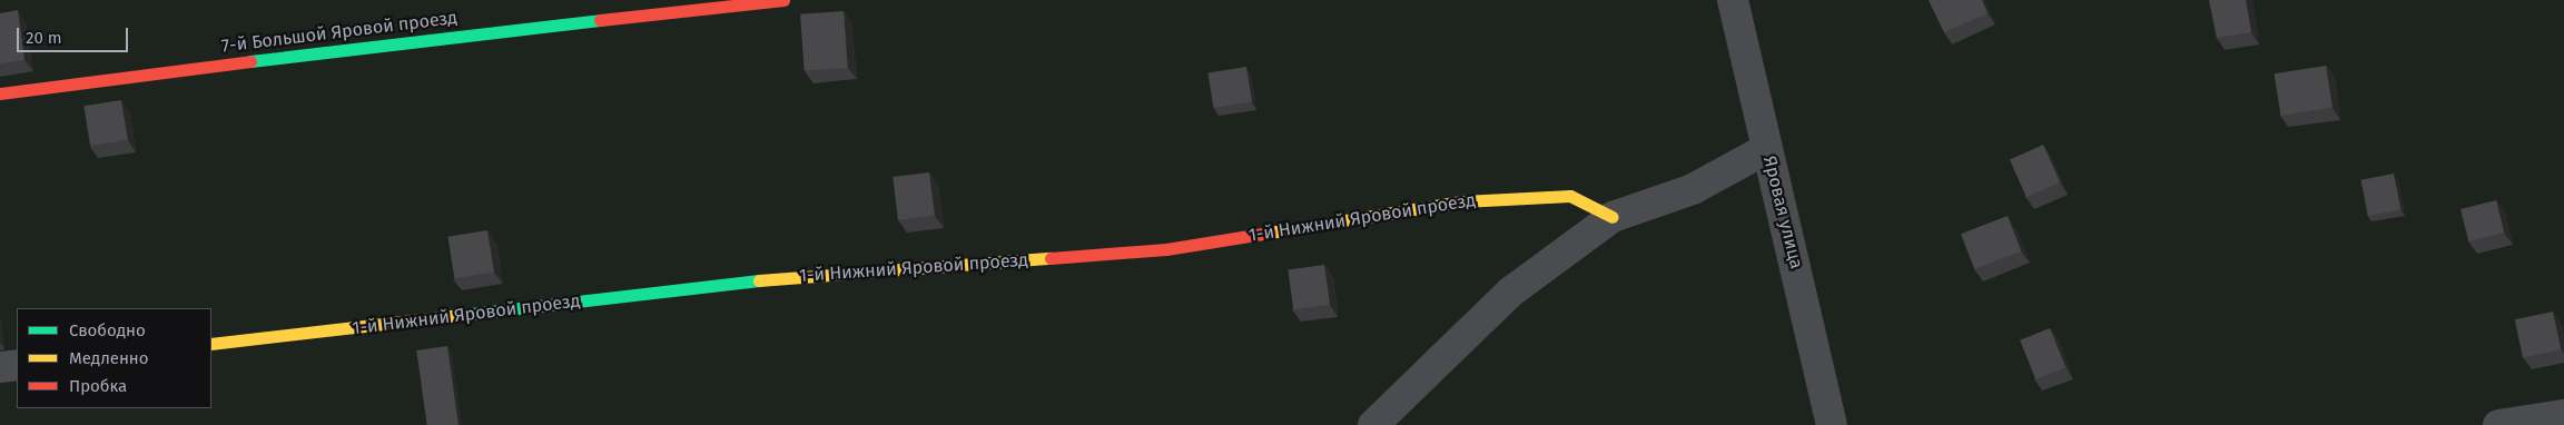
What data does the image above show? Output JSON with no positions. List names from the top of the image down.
{
  "streets": {
    "street": ["7-й Большой Яровой проезд", "Яровая улица", "1-й Нижний Яровой проезд"]
  },
  "legend": ["Свободно", "Медленно", "Пробка"],
  "scale_bar": "20 m"
}
